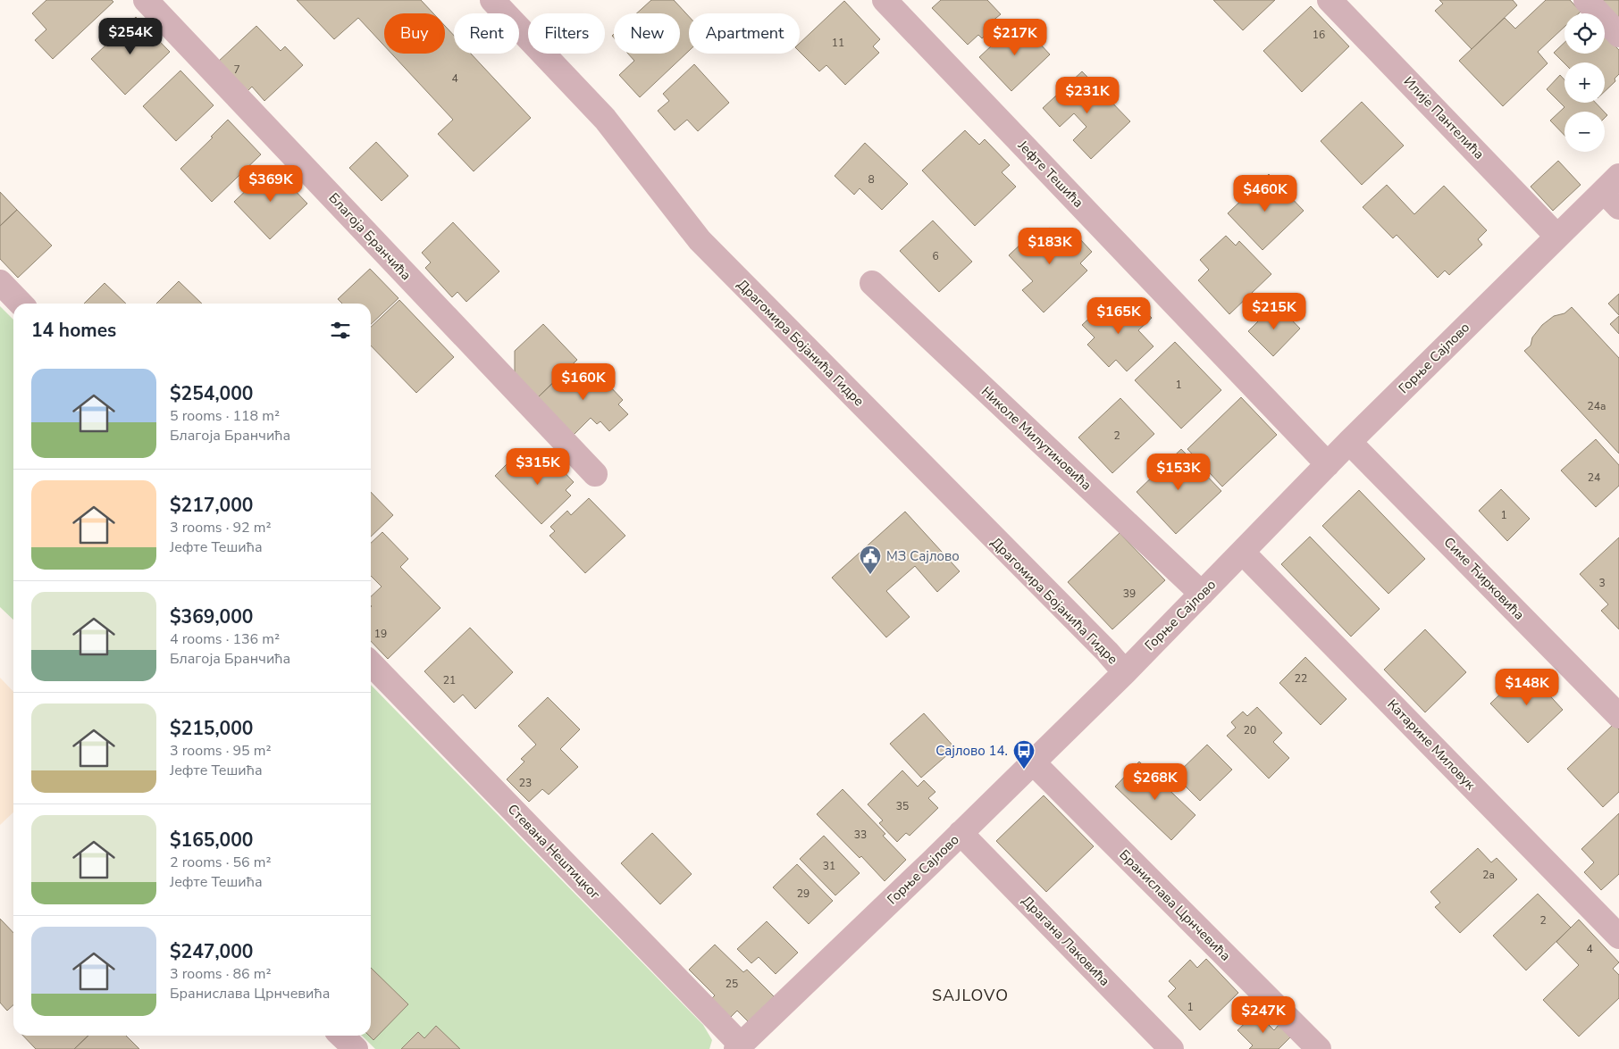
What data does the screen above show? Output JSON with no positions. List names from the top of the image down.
{
  "streets": {
    "street": [
      "Илије Пантелића",
      "Јефте Тешића",
      "Благоја Бранчића",
      "Драгомира Бојанића Гидре",
      "Горње Сајлово",
      "Николе Милутиновића",
      "Симе Ћирковића",
      "Катарине Миловук",
      "Стевана Нештицког",
      "Бранислава Црнчевића",
      "Драгана Лаковића"
    ]
  },
  "crossings": [
    ["Илије Пантелића", "Горње Сајлово"],
    ["Јефте Тешића", "Горње Сајлово"],
    ["Драгомира Бојанића Гидре", "Горње Сајлово"],
    ["Горње Сајлово", "Николе Милутиновића"],
    ["Горње Сајлово", "Симе Ћирковића"],
    ["Горње Сајлово", "Катарине Миловук"],
    ["Горње Сајлово", "Стевана Нештицког"],
    ["Горње Сајлово", "Бранислава Црнчевића"],
    ["Горње Сајлово", "Драгана Лаковића"]
  ],
  "districts": ["SAJLOVO"],
  "places": {
    "public building": ["МЗ Сајлово"],
    "bus stop": ["Сајлово 14."]
  },
  "house_numbers": [
    "16",
    "11",
    "7",
    "4",
    "8",
    "6",
    "1",
    "24a",
    "2",
    "24",
    "1",
    "3",
    "39",
    "19",
    "22",
    "21",
    "20",
    "23",
    "35",
    "33",
    "31",
    "2a",
    "29",
    "2",
    "4",
    "25",
    "1"
  ],
  "page": {
    "map_buttons": ["+", "−"],
    "chip": [
      "Buy",
      "Rent",
      "Filters",
      "New",
      "Apartment"
    ],
    "price": [
      "$254K",
      "$217K",
      "$231K",
      "$369K",
      "$460K",
      "$183K",
      "$215K",
      "$165K",
      "$160K",
      "$315K",
      "$153K",
      "$148K",
      "$268K",
      "$247K"
    ],
    "heading": "14 homes",
    "list": [
      {
        "name": "$254,000",
        "note": "5 rooms · 118 m² · Благоја Бранчића"
      },
      {
        "name": "$217,000",
        "note": "3 rooms · 92 m² · Јефте Тешића"
      },
      {
        "name": "$369,000",
        "note": "4 rooms · 136 m² · Благоја Бранчића"
      },
      {
        "name": "$215,000",
        "note": "3 rooms · 95 m² · Јефте Тешића"
      },
      {
        "name": "$165,000",
        "note": "2 rooms · 56 m² · Јефте Тешића"
      },
      {
        "name": "$247,000",
        "note": "3 rooms · 86 m² · Бранислава Црнчевића"
      }
    ]
  }
}
